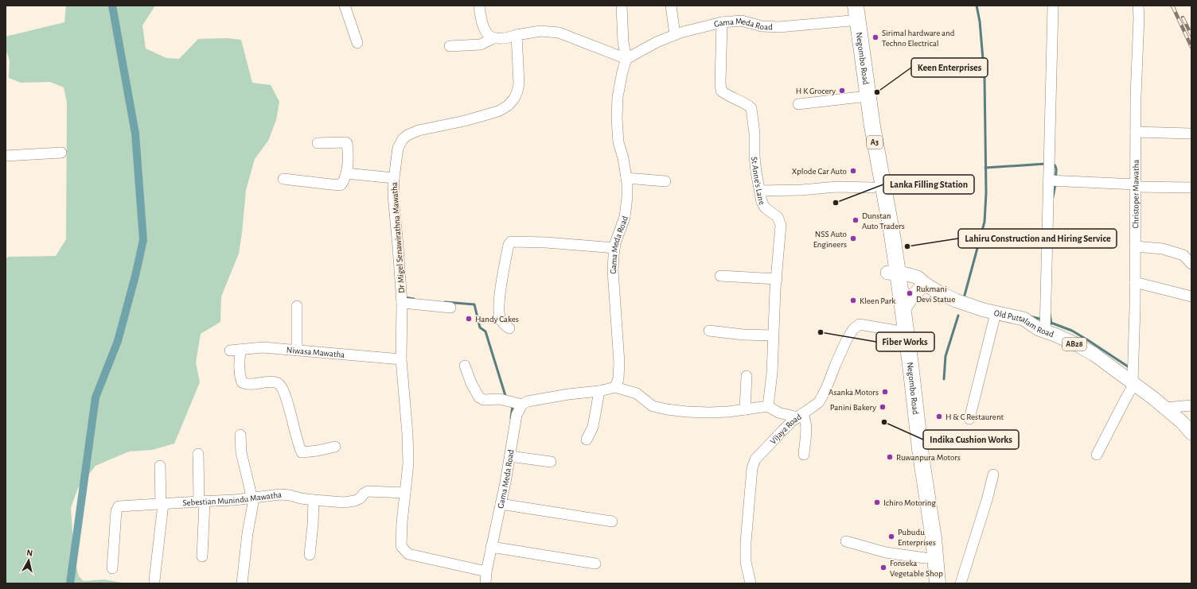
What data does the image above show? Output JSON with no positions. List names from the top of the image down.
{
  "streets": {
    "highway": ["Negombo Road", "A3"],
    "main road": ["Old Puttalam Road", "AB28"],
    "street": [
      "Gama Meda Road",
      "St Anne's Lane",
      "Christoper Mawatha",
      "Dr Migel Senawirathna Mawatha",
      "Niwasa Mawatha",
      "Vijaya Road",
      "Sebestian Munindu Mawatha"
    ]
  },
  "crossings": [
    ["Gama Meda Road", "Negombo Road"],
    ["Gama Meda Road", "St Anne's Lane"],
    ["Gama Meda Road", "Dr Migel Senawirathna Mawatha"],
    ["Negombo Road", "Old Puttalam Road"],
    ["Negombo Road", "Vijaya Road"],
    ["Christoper Mawatha", "Old Puttalam Road"],
    ["Dr Migel Senawirathna Mawatha", "Niwasa Mawatha"],
    ["Dr Migel Senawirathna Mawatha", "Sebestian Munindu Mawatha"]
  ],
  "places": [
    "Sirimal hardware and Techno Electrical",
    "H K Grocery",
    "Keen Enterprises",
    "Xplode Car Auto",
    "Lanka Filling Station",
    "Dunstan Auto Traders",
    "NSS Auto Engineers",
    "Lahiru Construction and Hiring Service",
    "Rukmani Devi Statue",
    "Kleen Park",
    "Handy Cakes",
    "Fiber Works",
    "Asanka Motors",
    "Panini Bakery",
    "H & C Restaurent",
    "Indika Cushion Works",
    "Ruwanpura Motors",
    "Ichiro Motoring",
    "Pubudu Enterprises",
    "Fonseka Vegetable Shop"
  ],
  "north": "top"
}
